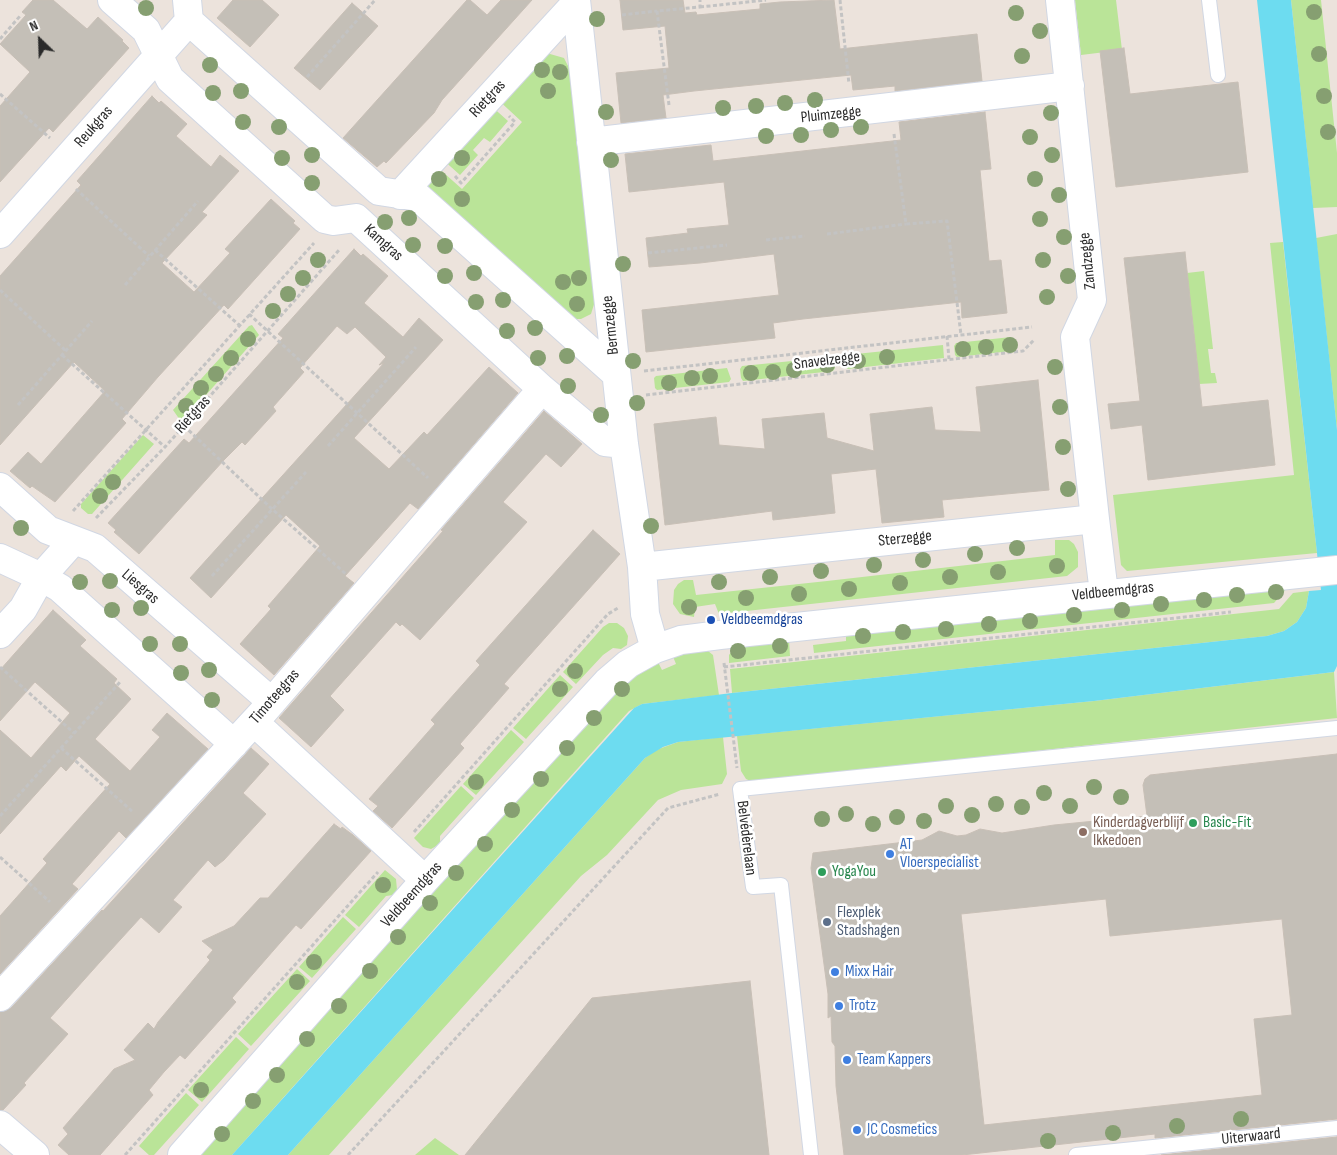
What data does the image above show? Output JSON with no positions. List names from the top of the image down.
{
  "streets": {
    "street": [
      "Rietgras",
      "Pluimzegge",
      "Reukgras",
      "Kamgras",
      "Zandzegge",
      "Bermzegge",
      "Sterzegge",
      "Liesgras",
      "Veldbeemdgras",
      "Timoteegras"
    ],
    "lane": ["Belvédèrelaan", "Uiterwaard"],
    "path": ["Snavelzegge"]
  },
  "crossings": [
    ["Rietgras", "Kamgras"],
    ["Rietgras", "Bermzegge"],
    ["Rietgras", "Liesgras"],
    ["Pluimzegge", "Zandzegge"],
    ["Pluimzegge", "Bermzegge"],
    ["Reukgras", "Kamgras"],
    ["Kamgras", "Bermzegge"],
    ["Kamgras", "Timoteegras"],
    ["Zandzegge", "Sterzegge"],
    ["Bermzegge", "Snavelzegge"],
    ["Bermzegge", "Sterzegge"],
    ["Bermzegge", "Veldbeemdgras"],
    ["Liesgras", "Veldbeemdgras"],
    ["Liesgras", "Timoteegras"]
  ],
  "places": [
    "Veldbeemdgras",
    "Basic-Fit",
    "Kinderdagverblijf Ikkedoen",
    "AT Vloerspecialist",
    "YogaYou",
    "Flexplek Stadshagen",
    "Mixx Hair",
    "Trotz",
    "Team Kappers",
    "JC Cosmetics"
  ],
  "north": "top left"
}
